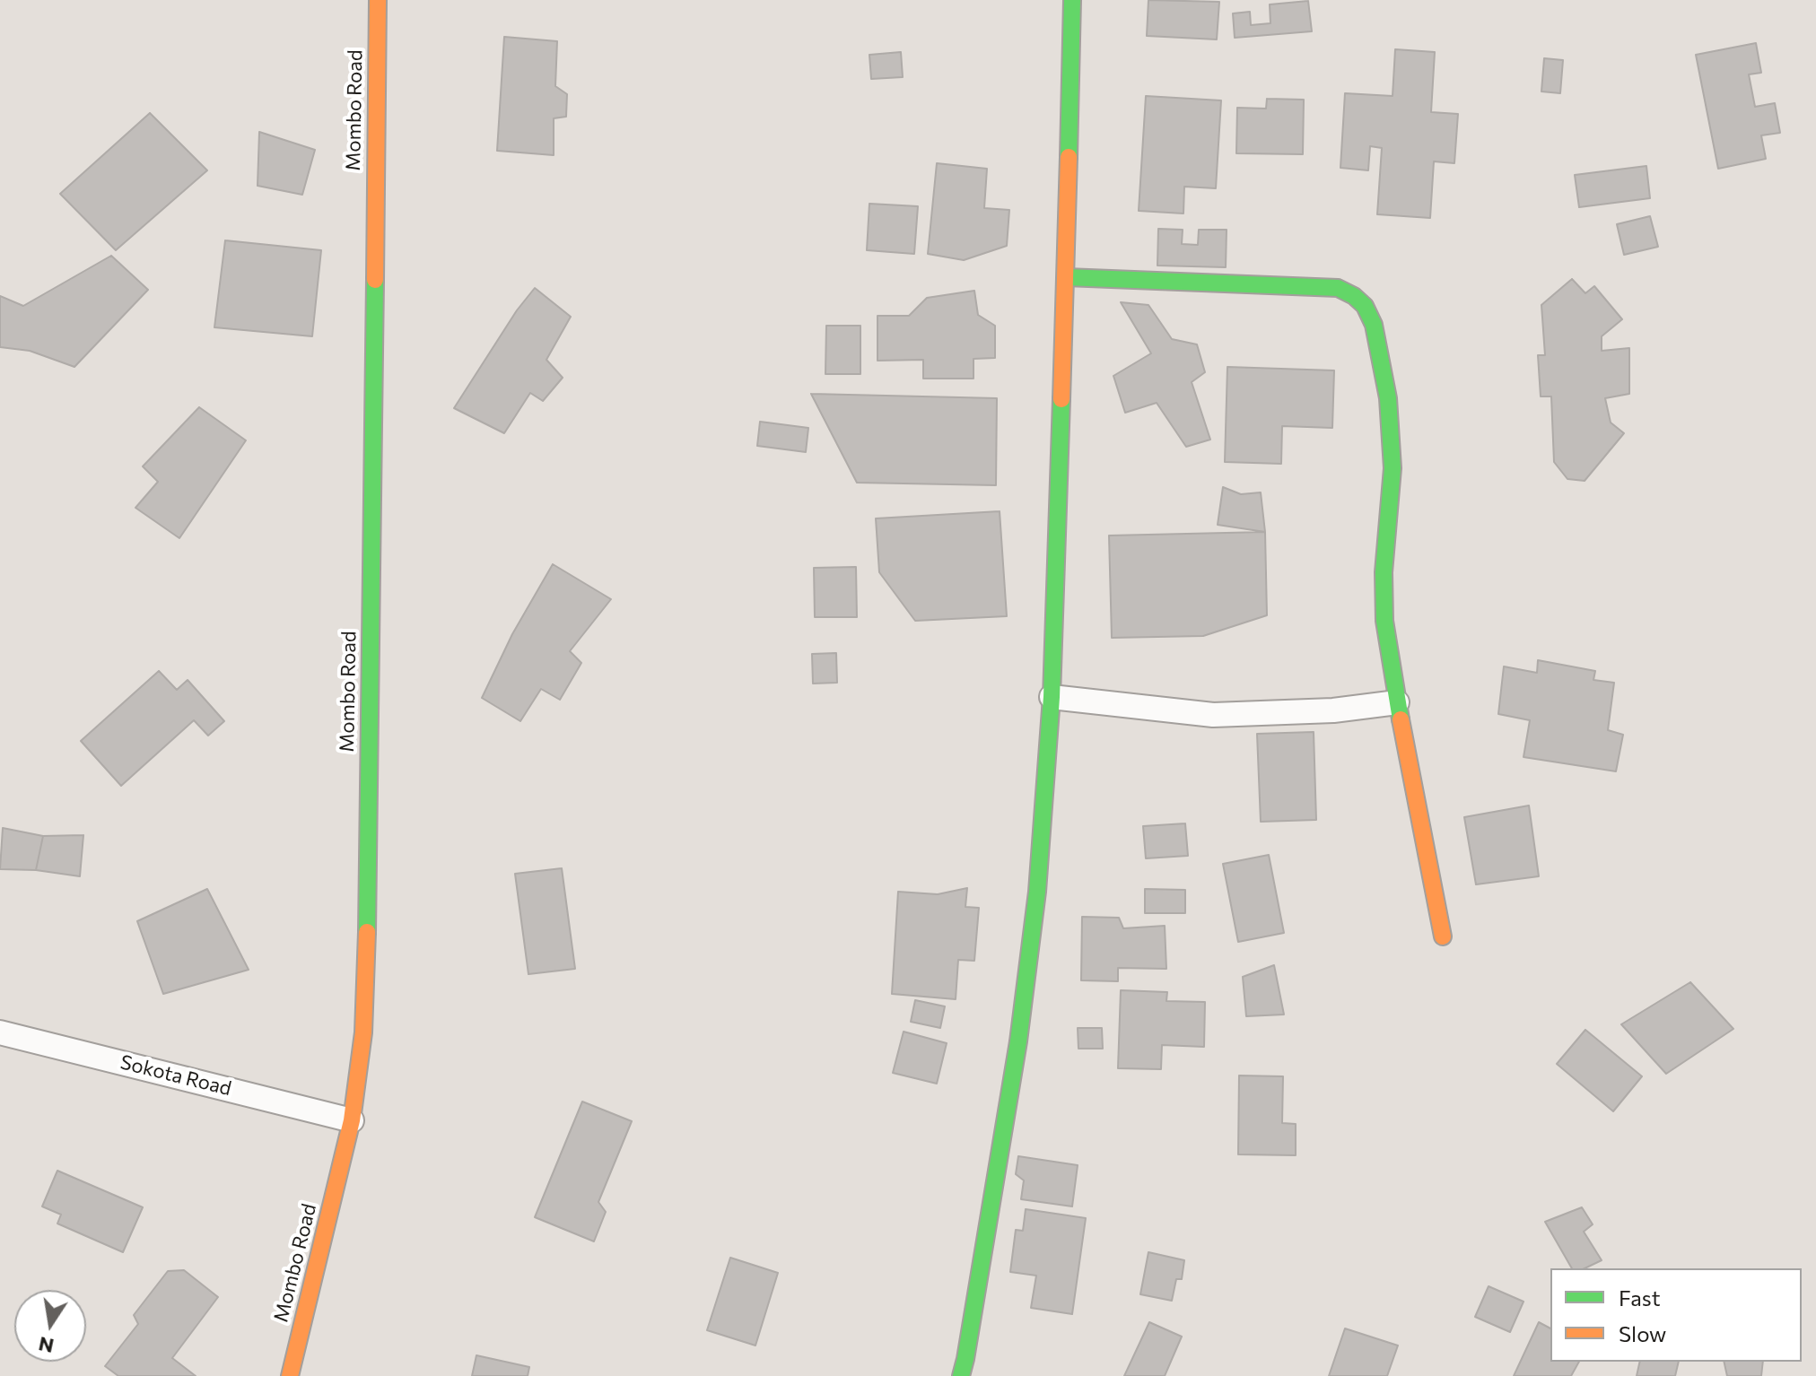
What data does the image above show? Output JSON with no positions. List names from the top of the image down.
{
  "streets": {
    "street": ["Mombo Road", "Sokota Road"]
  },
  "crossings": [
    ["Mombo Road", "Sokota Road"]
  ],
  "legend": ["Fast", "Slow"],
  "north": "bottom"
}
